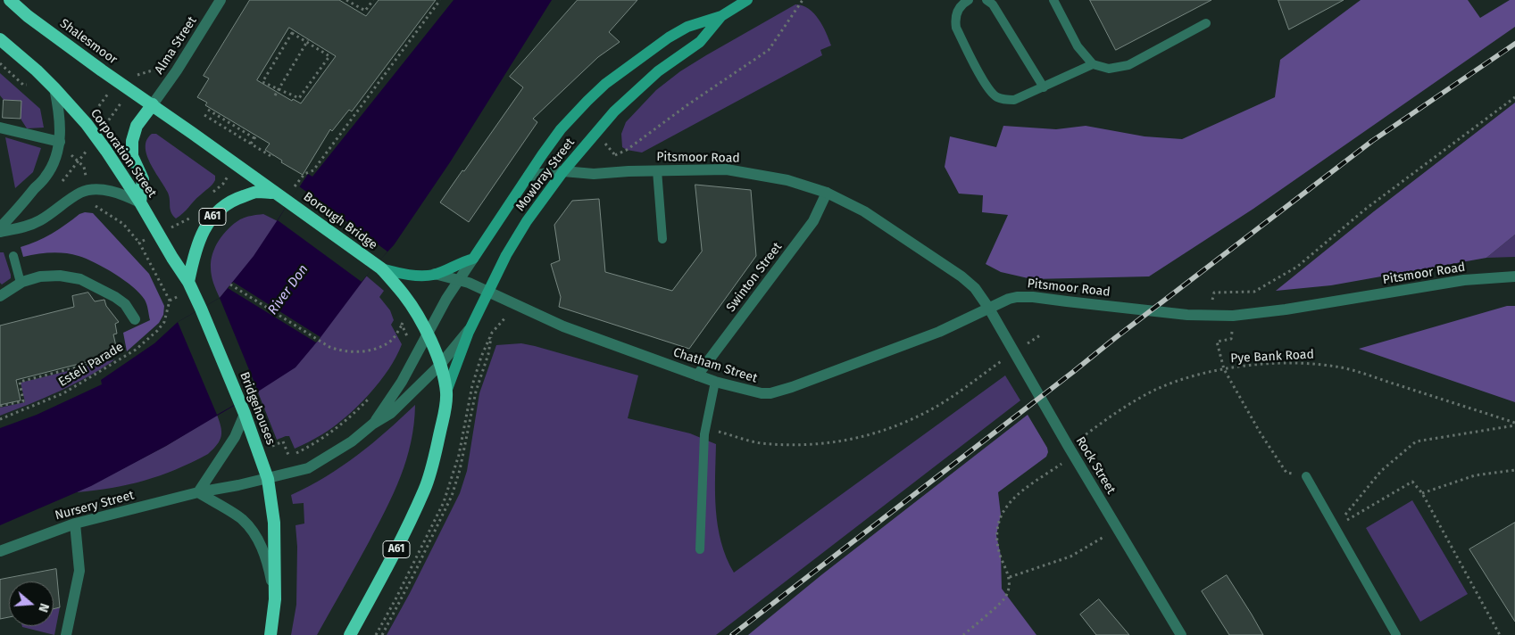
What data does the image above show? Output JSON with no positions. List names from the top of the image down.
{
  "streets": {
    "highway": [
      "Shalesmoor",
      "Corporation Street",
      "A61",
      "Borough Bridge",
      "Bridgehouses"
    ],
    "main road": ["Mowbray Street"],
    "street": [
      "Alma Street",
      "Pitsmoor Road",
      "Swinton Street",
      "Chatham Street",
      "Rock Street",
      "Nursery Street"
    ],
    "path": ["Pye Bank Road", "Esteli Parade"]
  },
  "crossings": [
    ["Shalesmoor", "Alma Street"],
    ["Shalesmoor", "A61"],
    ["Alma Street", "A61"],
    ["Corporation Street", "Bridgehouses"],
    ["Pitsmoor Road", "Mowbray Street"],
    ["Pitsmoor Road", "Swinton Street"],
    ["Pitsmoor Road", "Chatham Street"],
    ["Pitsmoor Road", "Rock Street"],
    ["Mowbray Street", "A61"],
    ["Mowbray Street", "Chatham Street"],
    ["A61", "Borough Bridge"],
    ["A61", "Bridgehouses"],
    ["Swinton Street", "Chatham Street"],
    ["Pye Bank Road", "Rock Street"],
    ["Esteli Parade", "Bridgehouses"],
    ["Chatham Street", "Rock Street"],
    ["Bridgehouses", "Nursery Street"]
  ],
  "water": ["River Don"],
  "north": "right"
}
